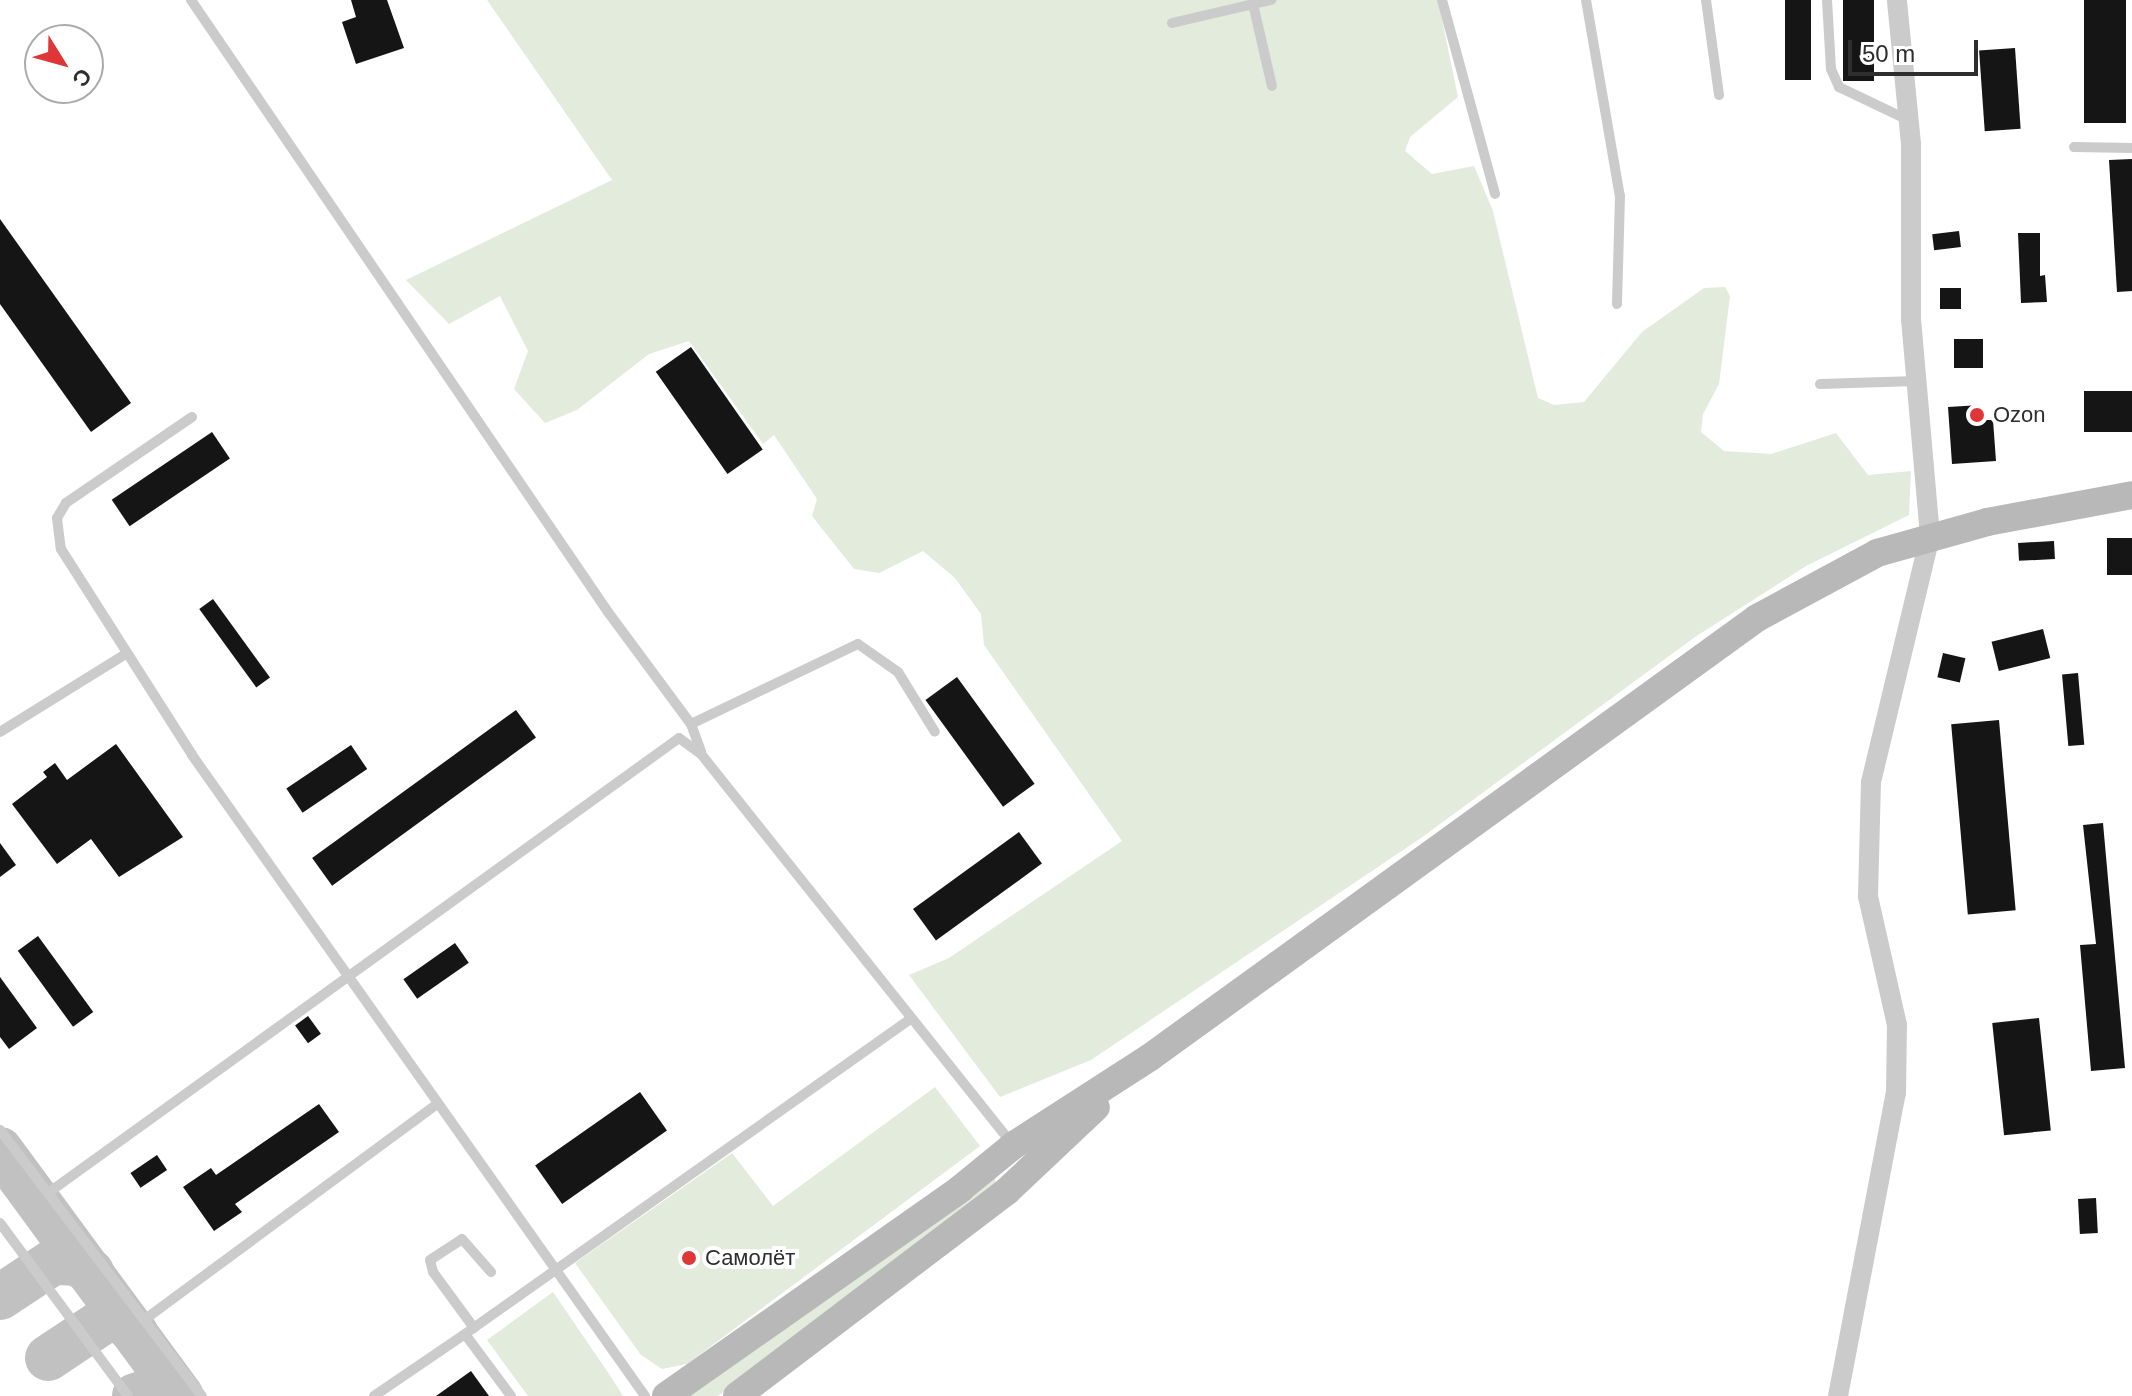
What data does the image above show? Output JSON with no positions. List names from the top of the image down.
{
  "places": ["Ozon", "Самолёт"],
  "scale_bar": "50 m",
  "north": "bottom right"
}
